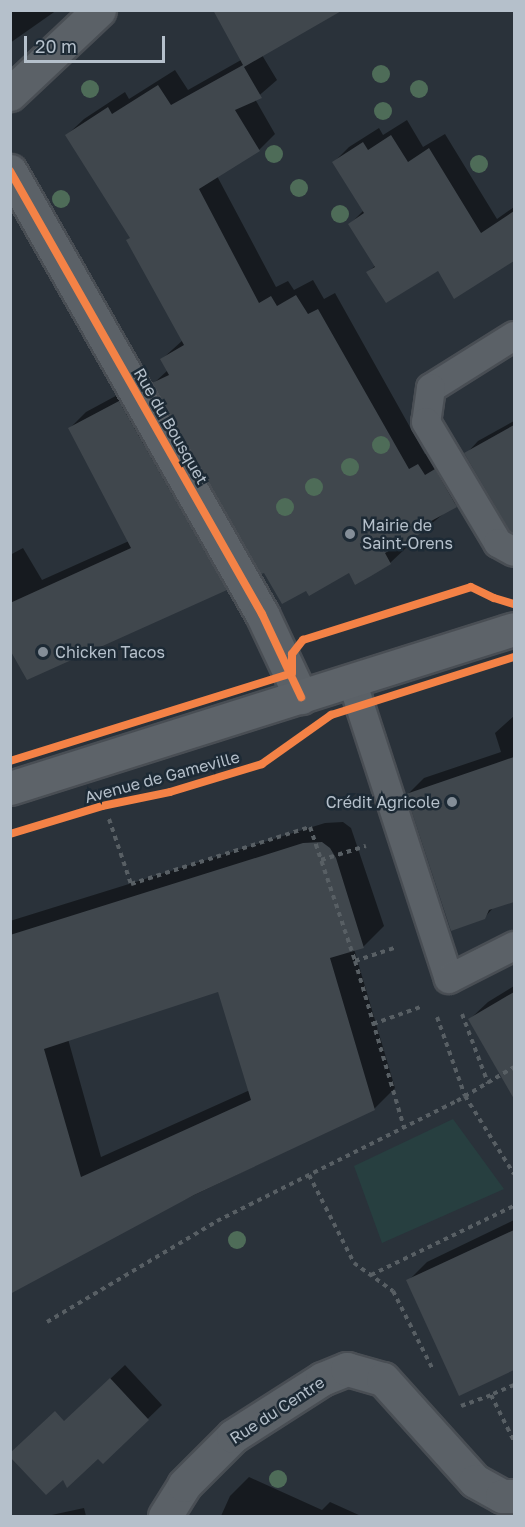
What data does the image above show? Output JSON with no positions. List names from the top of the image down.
{
  "streets": {
    "main road": ["Avenue de Gameville"],
    "street": ["Rue du Bousquet", "Rue du Centre"]
  },
  "crossings": [
    ["Rue du Bousquet", "Avenue de Gameville"]
  ],
  "places": ["Mairie de Saint-Orens", "Chicken Tacos", "Crédit Agricole"],
  "scale_bar": "20 m"
}
